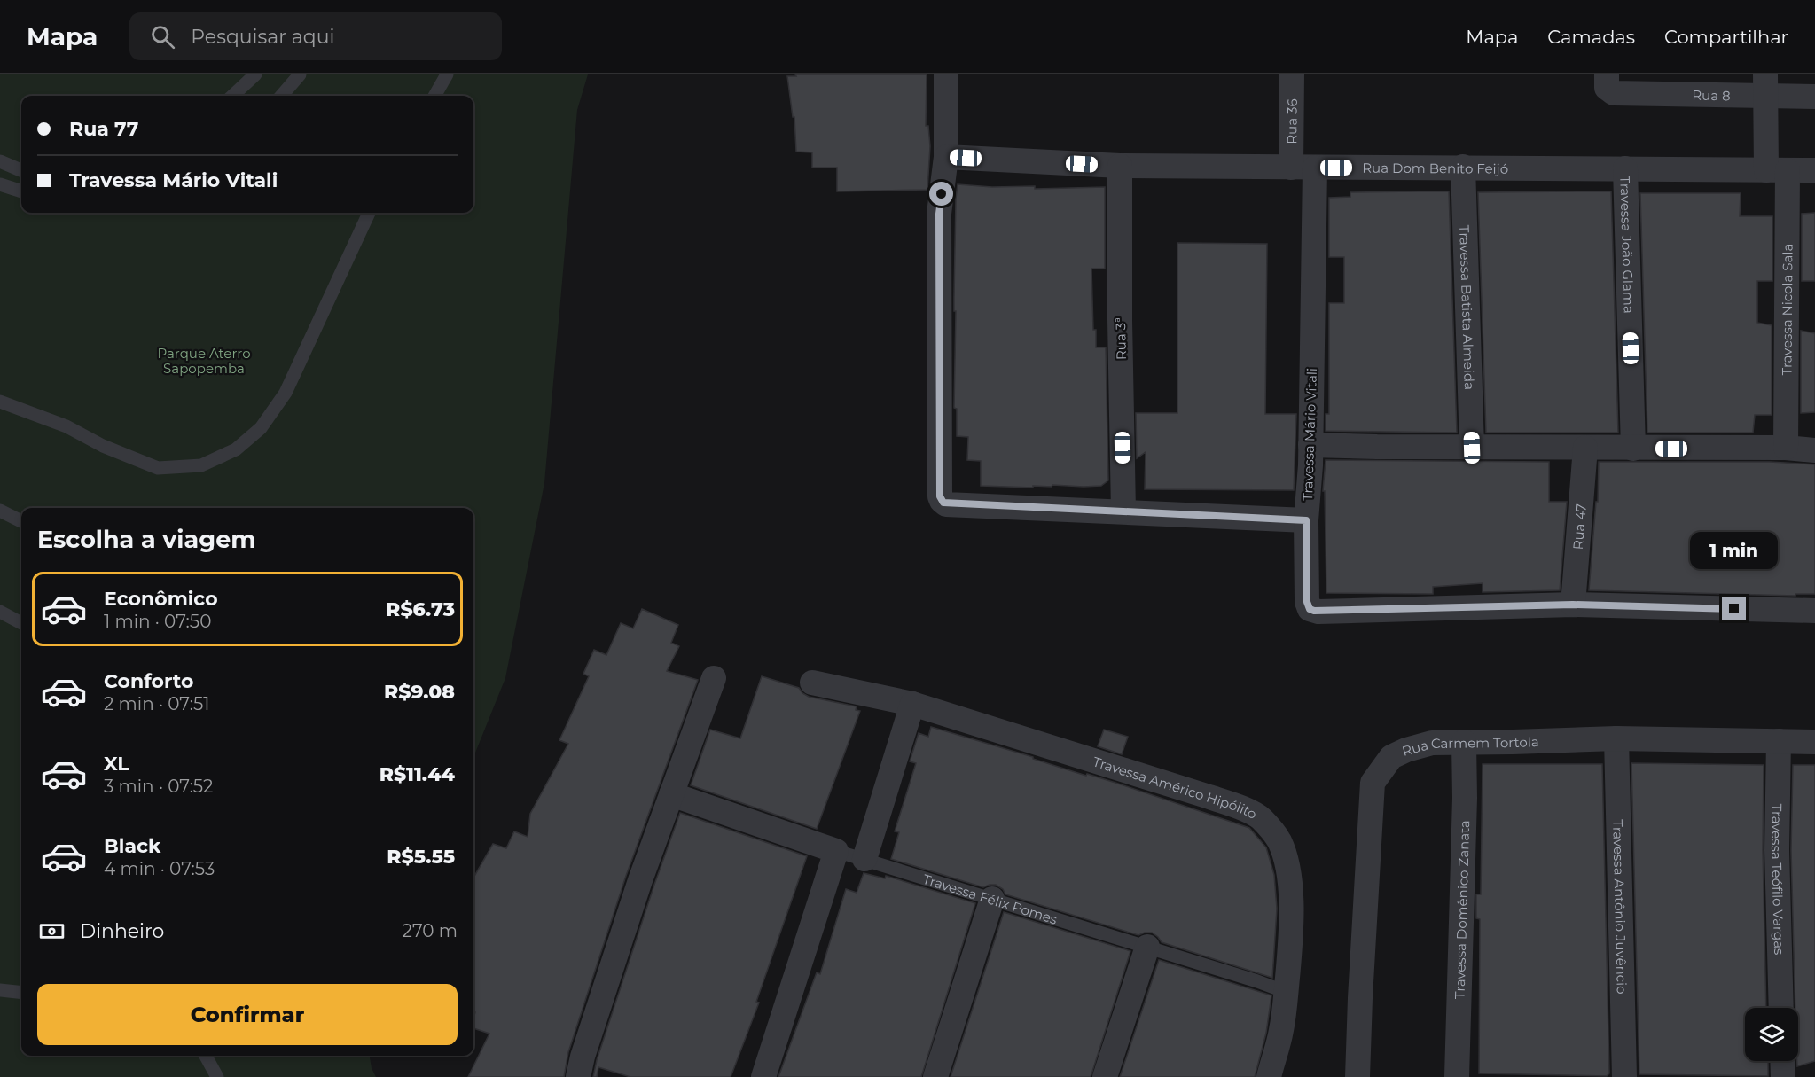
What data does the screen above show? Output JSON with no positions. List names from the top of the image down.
{
  "streets": {
    "street": [
      "Rua 8",
      "Rua 36",
      "Rua Dom Benito Feijó",
      "Travessa João Glama",
      "Travessa Batista Almeida",
      "Travessa Nicola Sala",
      "Rua 3ª",
      "Travessa Mário Vitali",
      "Rua 47",
      "Rua Carmem Tortola",
      "Travessa Américo Hipólito",
      "Travessa Teófilo Vargas",
      "Travessa Antônio Juvêncio",
      "Travessa Domênico Zanata"
    ],
    "lane": ["Travessa Félix Pomes"]
  },
  "crossings": [
    ["Rua 8", "Travessa Nicola Sala"],
    ["Rua 36", "Rua Dom Benito Feijó"],
    ["Rua 36", "Travessa Mário Vitali"],
    ["Rua Dom Benito Feijó", "Travessa João Glama"],
    ["Rua Dom Benito Feijó", "Travessa Batista Almeida"],
    ["Rua Dom Benito Feijó", "Travessa Nicola Sala"],
    ["Rua Dom Benito Feijó", "Rua 3ª"],
    ["Rua Dom Benito Feijó", "Travessa Mário Vitali"],
    ["Travessa Mário Vitali", "Rua 47"],
    ["Rua Carmem Tortola", "Travessa Teófilo Vargas"],
    ["Rua Carmem Tortola", "Travessa Antônio Juvêncio"],
    ["Rua Carmem Tortola", "Travessa Domênico Zanata"],
    ["Travessa Américo Hipólito", "Travessa Félix Pomes"]
  ],
  "parks": ["Parque Aterro Sapopemba"],
  "page": {
    "header": "Mapa",
    "search": "Pesquisar aqui",
    "nav": ["Mapa", "Camadas", "Compartilhar"],
    "banner": ["Rua 77", "Travessa Mário Vitali"],
    "heading": "Escolha a viagem",
    "bubble": "1 min",
    "list": [
      {
        "name": "Econômico",
        "note": "1 min · 07:50",
        "value": "R$6.73"
      },
      {
        "name": "Conforto",
        "note": "2 min · 07:51",
        "value": "R$9.08"
      },
      {
        "name": "XL",
        "note": "3 min · 07:52",
        "value": "R$11.44"
      },
      {
        "name": "Black",
        "note": "4 min · 07:53",
        "value": "R$5.55"
      }
    ],
    "pay": ["Dinheiro", "270 m"],
    "buttons": "Confirmar"
  }
}
